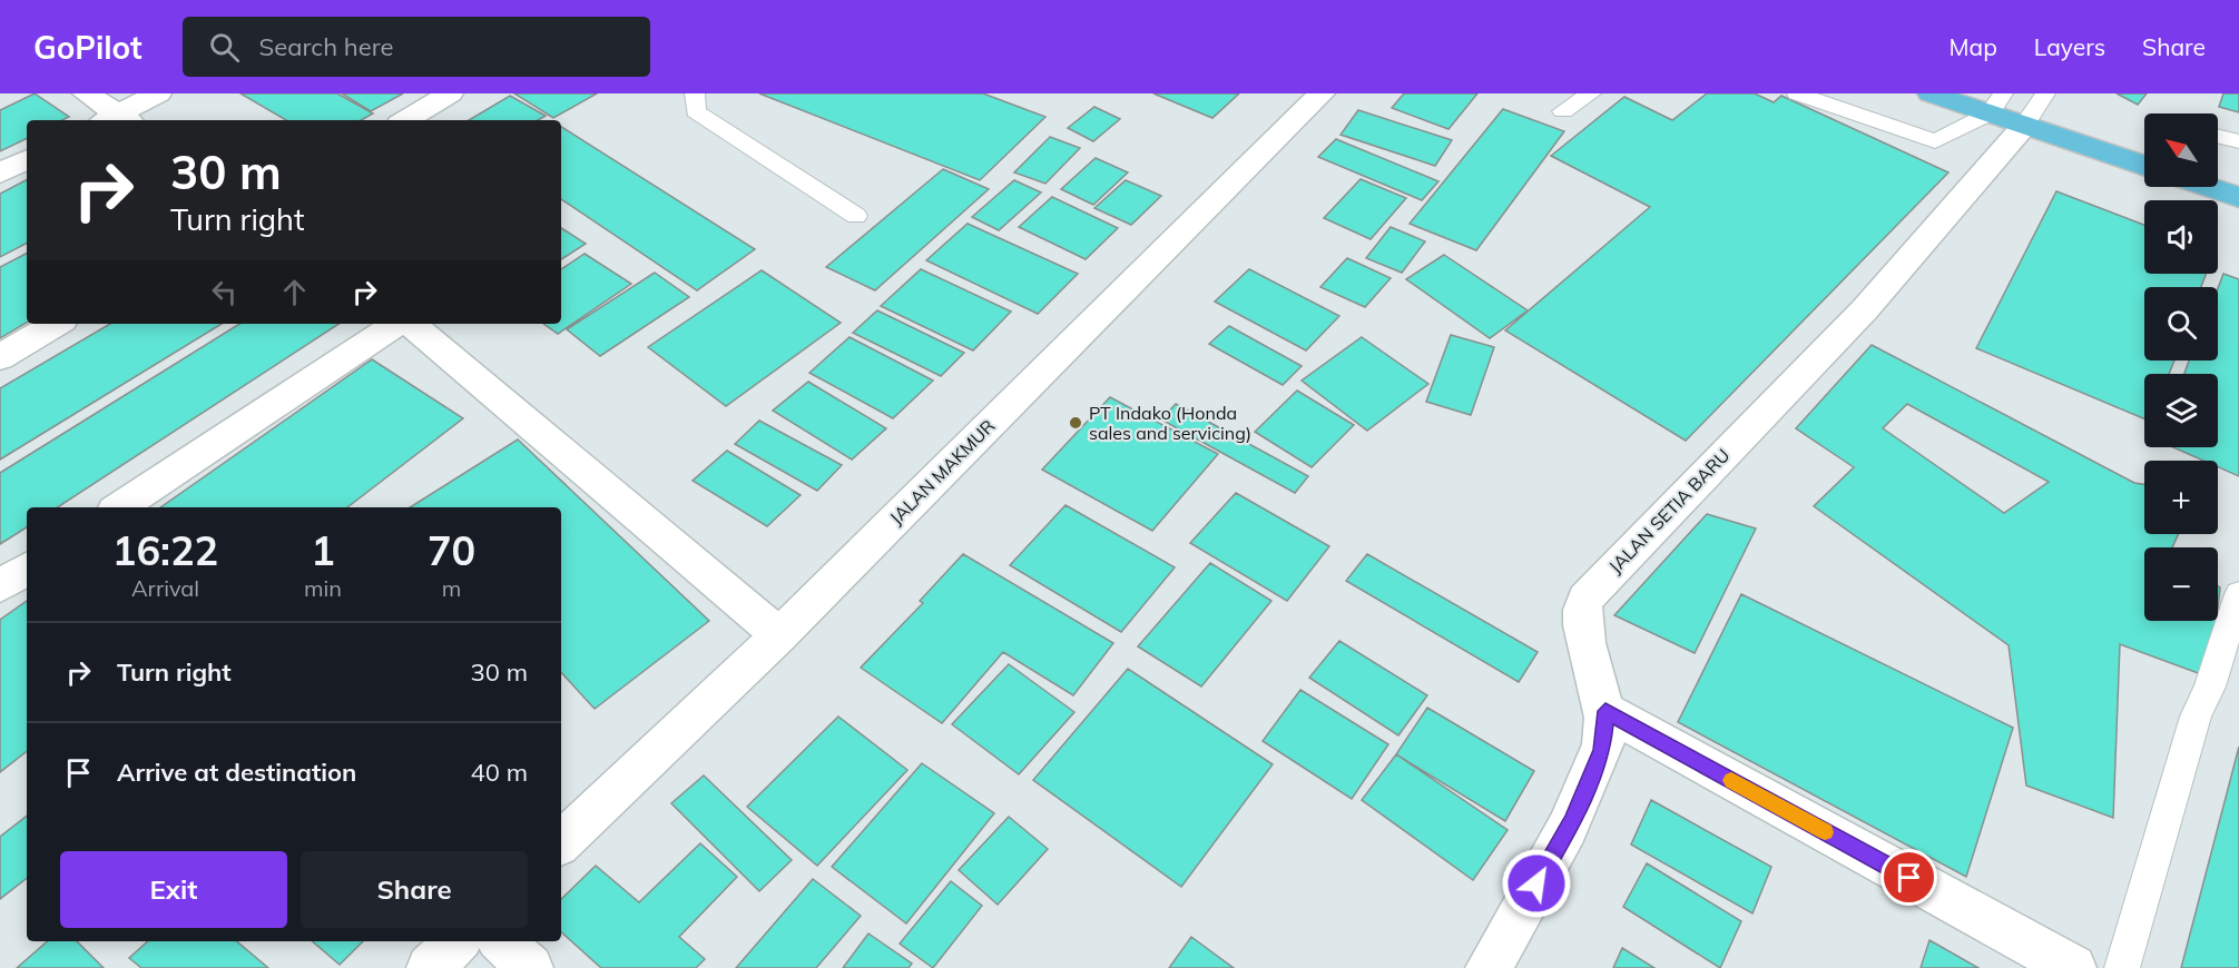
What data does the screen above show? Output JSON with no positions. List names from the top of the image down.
{
  "streets": {
    "street": ["JALAN MAKMUR", "JALAN SETIA BARU"]
  },
  "places": ["PT Indako (Honda sales and servicing)"],
  "north": "top left",
  "page": {
    "header": "GoPilot",
    "search": "Search here",
    "nav": ["Map", "Layers", "Share"],
    "map_buttons": ["+", "−"],
    "turn": ["30 m", "Turn right"],
    "eta": [
      "16:22",
      "Arrival",
      "1",
      "min",
      "70",
      "m"
    ],
    "list": [
      {
        "name": "Turn right",
        "value": "30 m"
      },
      {
        "name": "Arrive at destination",
        "value": "40 m"
      }
    ],
    "buttons": ["Exit", "Share"]
  }
}
